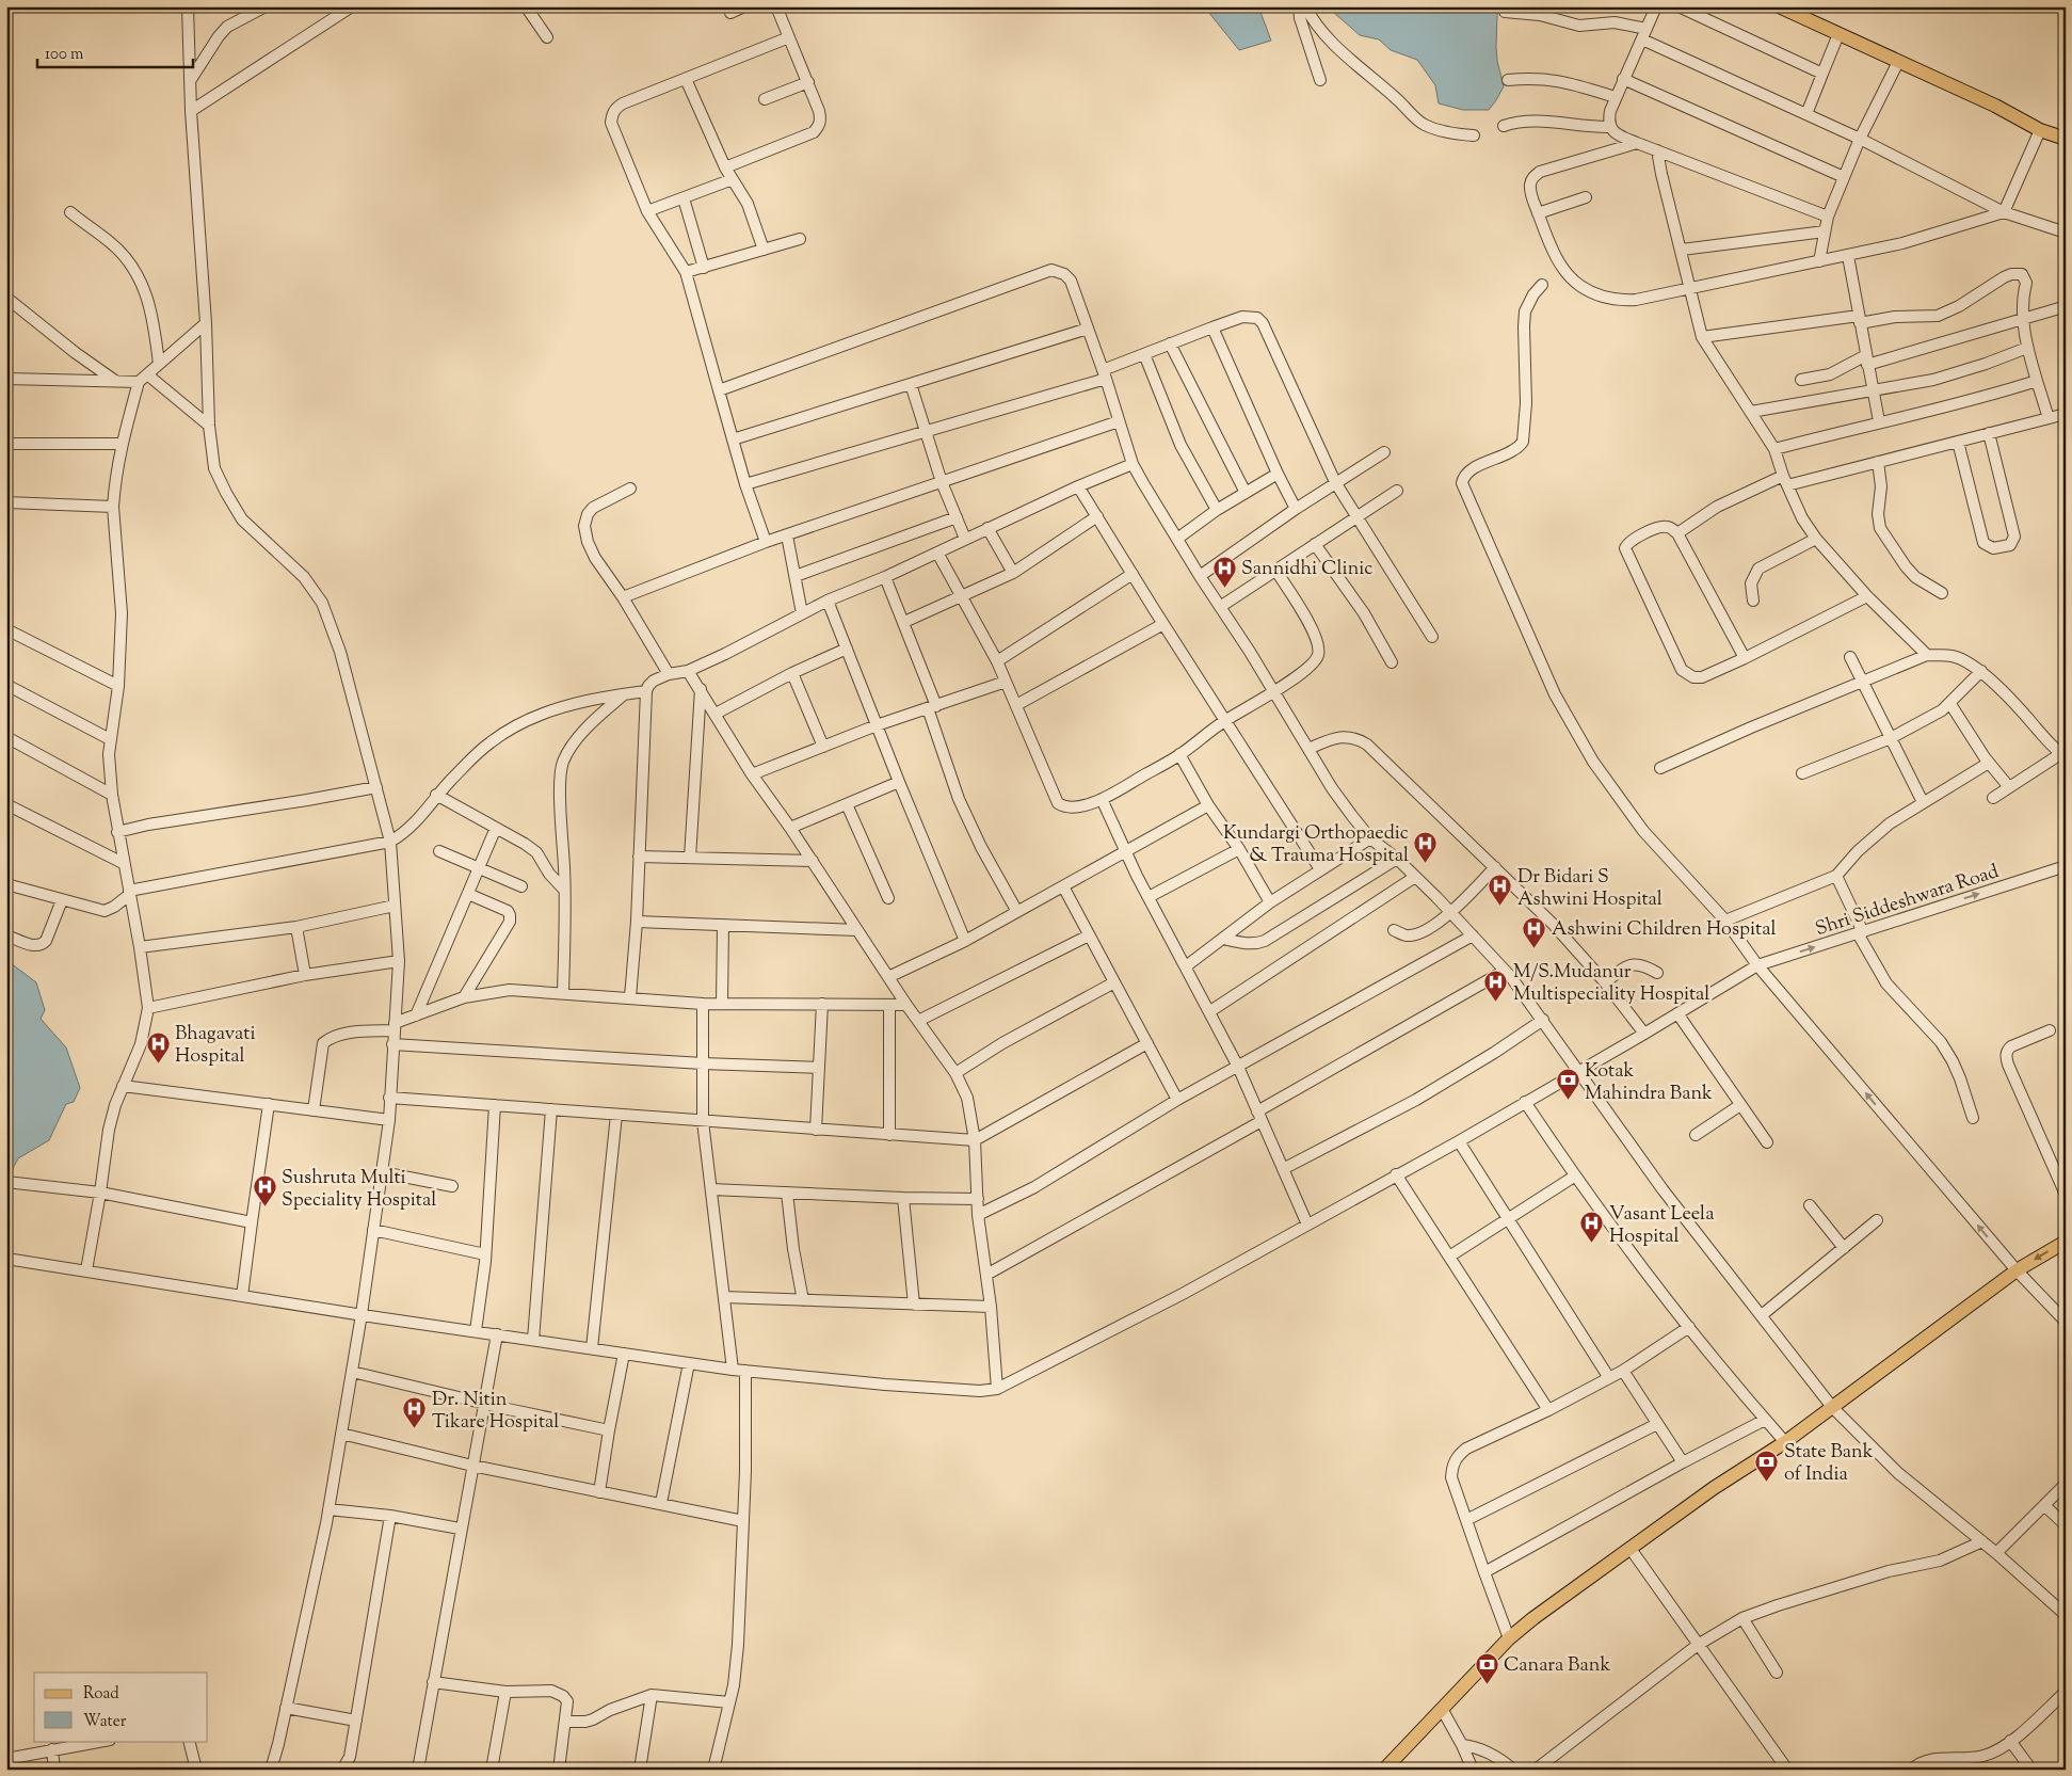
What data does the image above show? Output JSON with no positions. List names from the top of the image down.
{
  "streets": {
    "street": ["Shri Siddeshwara Road"]
  },
  "places": {
    "hospital": [
      "Sannidhi Clinic",
      "Kundargi Orthopaedic & Trauma Hospital",
      "Dr Bidari S Ashwini Hospital",
      "Ashwini Children Hospital",
      "M/S.Mudanur Multispeciality Hospital",
      "Bhagavati Hospital",
      "Sushruta Multi Speciality Hospital",
      "Vasant Leela Hospital",
      "Dr. Nitin Tikare Hospital"
    ],
    "bank": ["Kotak Mahindra Bank", "State Bank of India", "Canara Bank"]
  },
  "legend": ["Road", "Water"],
  "scale_bar": "100 m"
}
